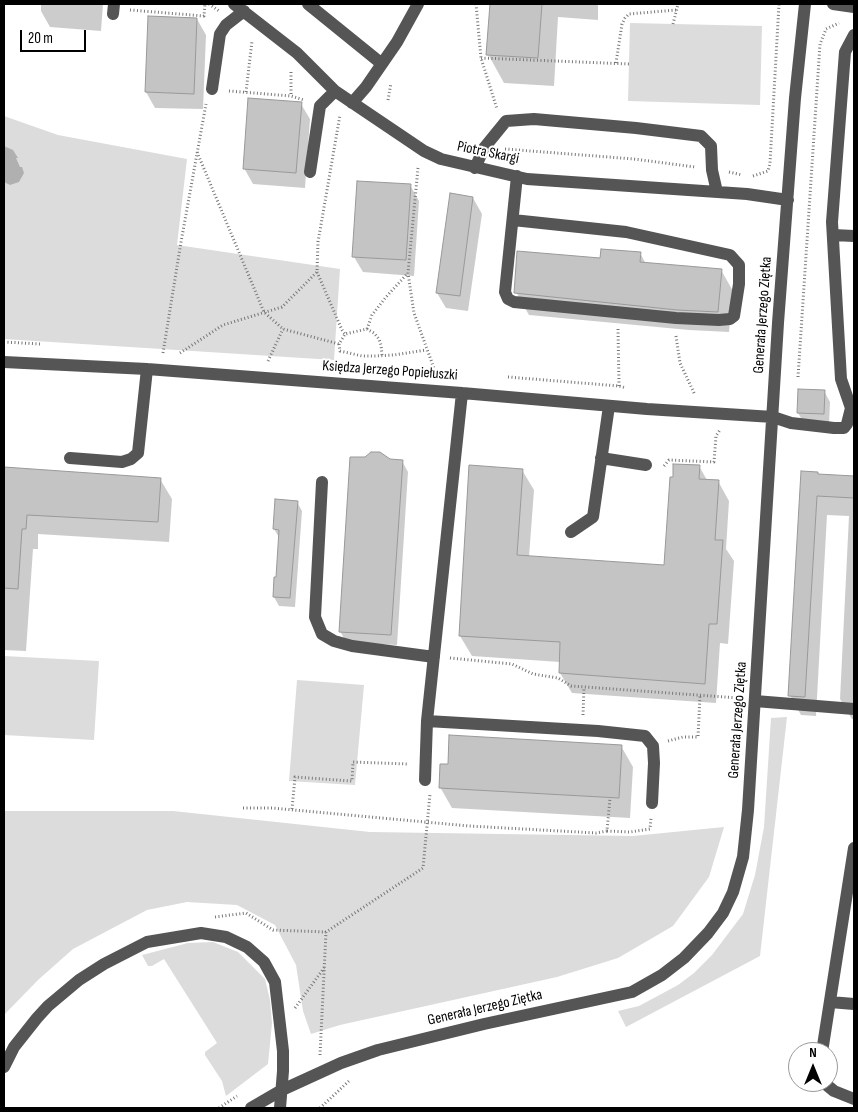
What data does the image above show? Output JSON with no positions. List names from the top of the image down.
{
  "streets": {
    "street": ["Piotra Skargi", "Generała Jerzego Ziętka", "Księdza Jerzego Popiełuszki"]
  },
  "crossings": [
    ["Piotra Skargi", "Generała Jerzego Ziętka"],
    ["Generała Jerzego Ziętka", "Księdza Jerzego Popiełuszki"]
  ],
  "scale_bar": "20 m",
  "north": "top"
}
